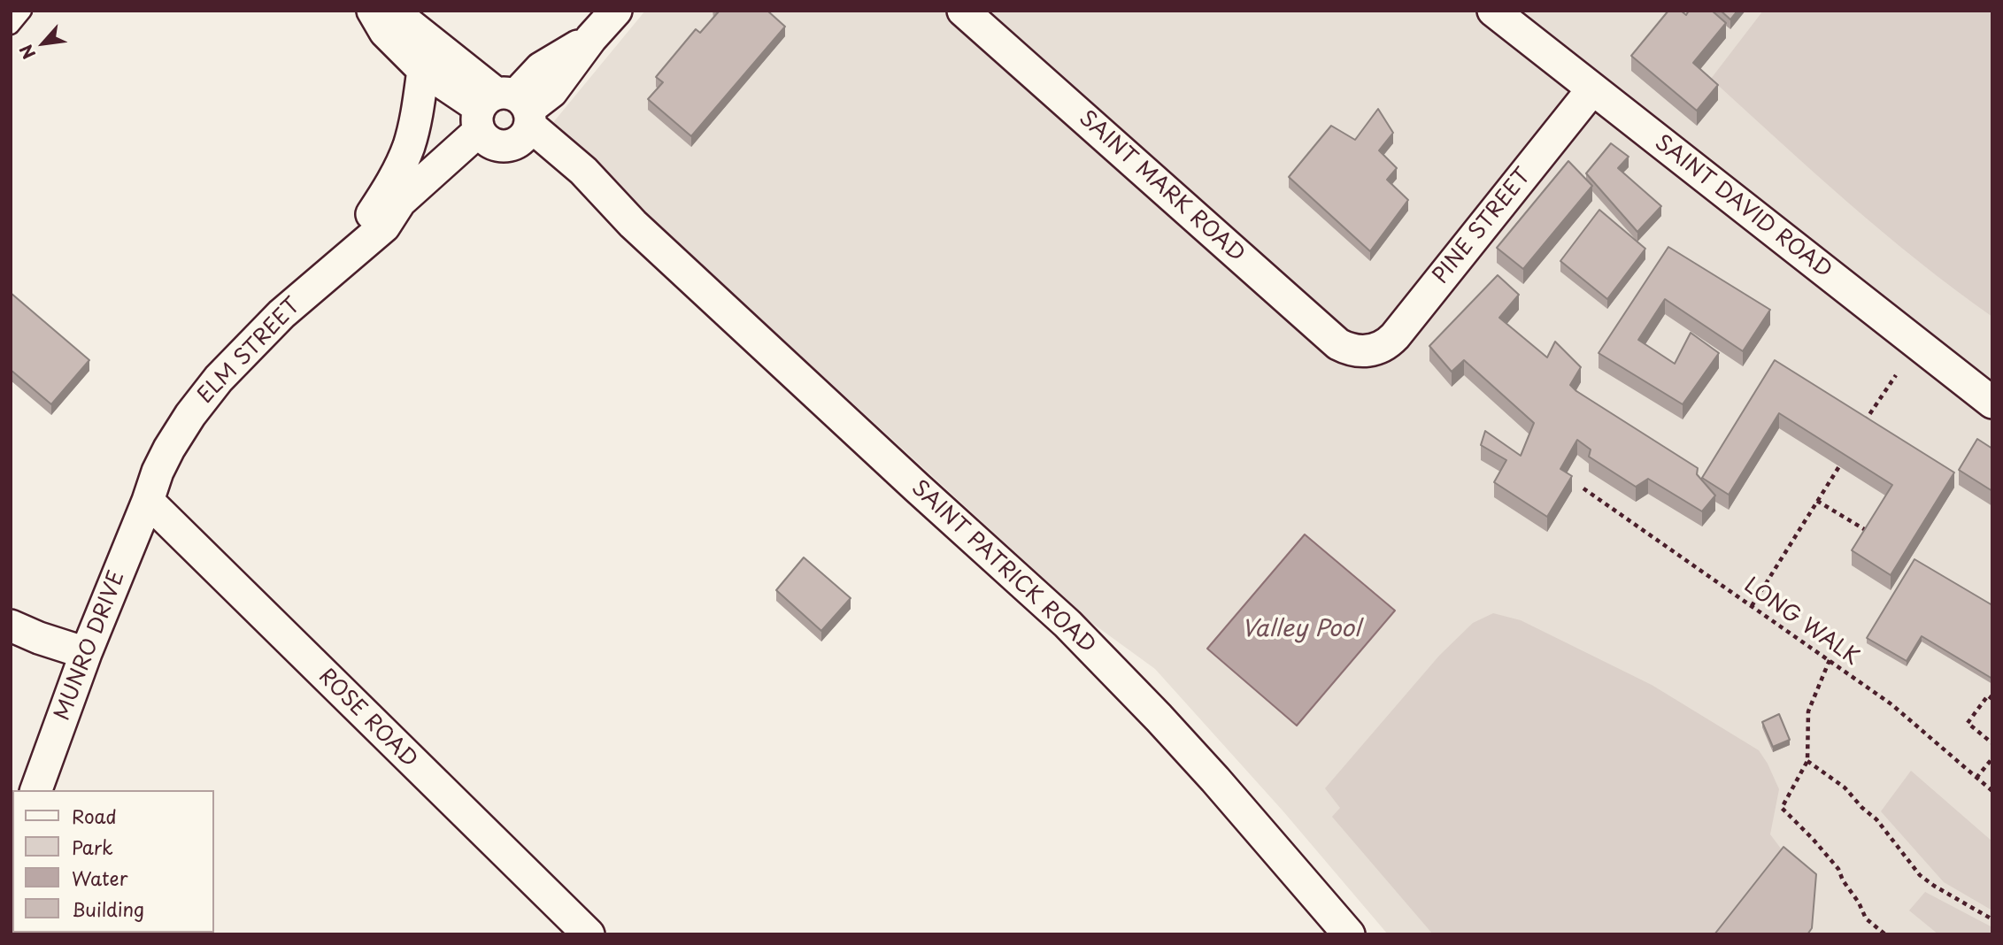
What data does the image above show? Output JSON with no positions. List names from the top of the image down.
{
  "streets": {
    "street": [
      "SAINT MARK ROAD",
      "SAINT DAVID ROAD",
      "PINE STREET",
      "ELM STREET",
      "SAINT PATRICK ROAD",
      "MUNRO DRIVE",
      "ROSE ROAD"
    ],
    "path": ["LONG WALK"]
  },
  "crossings": [
    ["SAINT MARK ROAD", "PINE STREET"],
    ["SAINT DAVID ROAD", "PINE STREET"],
    ["ELM STREET", "SAINT PATRICK ROAD"],
    ["ELM STREET", "MUNRO DRIVE"],
    ["ELM STREET", "ROSE ROAD"],
    ["MUNRO DRIVE", "ROSE ROAD"]
  ],
  "water": ["Valley Pool"],
  "legend": [
    "Road",
    "Park",
    "Water",
    "Building"
  ],
  "north": "bottom left"
}
